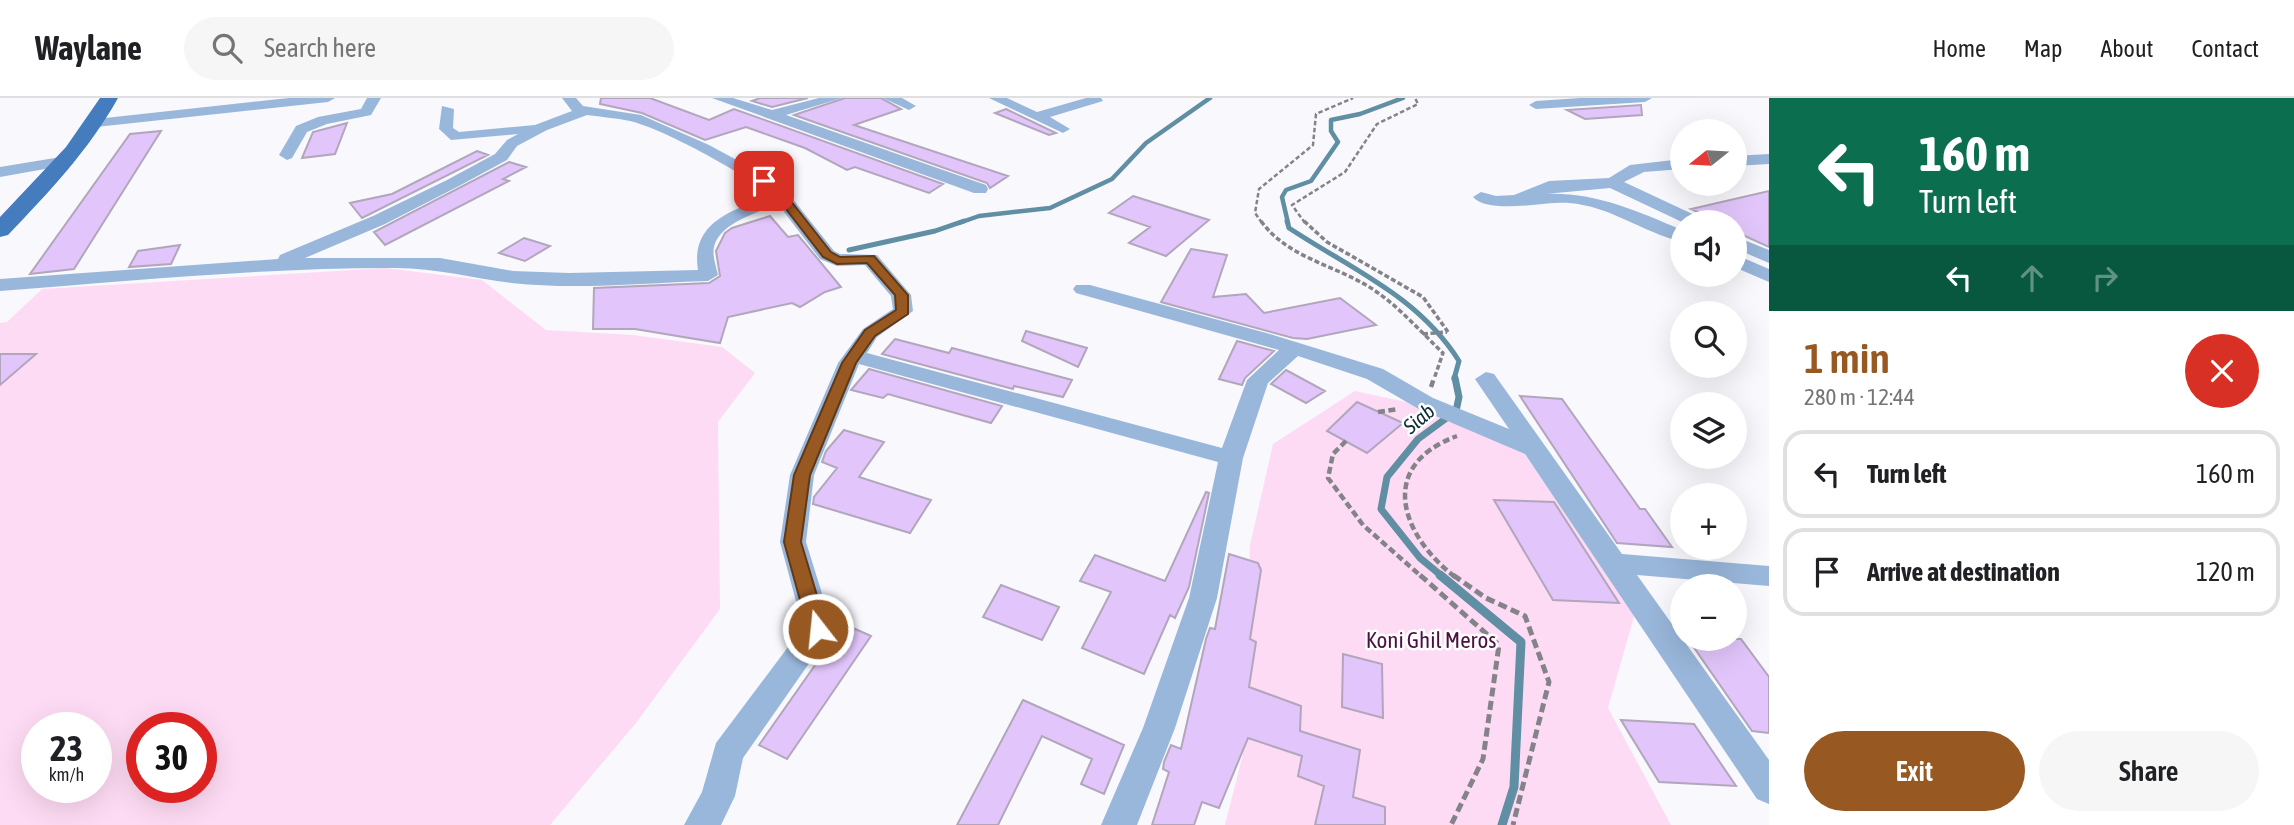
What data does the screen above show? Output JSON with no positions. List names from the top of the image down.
{
  "water": ["Siab"],
  "parks": ["Koni Ghil Meros"],
  "north": "left",
  "page": {
    "header": "Waylane",
    "search": "Search here",
    "nav": [
      "Home",
      "Map",
      "About",
      "Contact"
    ],
    "turn": ["160 m", "Turn left"],
    "map_buttons": ["+", "−"],
    "heading": ["1 min", "280 m · 12:44"],
    "list": [
      {
        "name": "Turn left",
        "value": "160 m"
      },
      {
        "name": "Arrive at destination",
        "value": "120 m"
      }
    ],
    "speed": "23 km/h",
    "limit": "30",
    "buttons": ["Exit", "Share"]
  }
}
